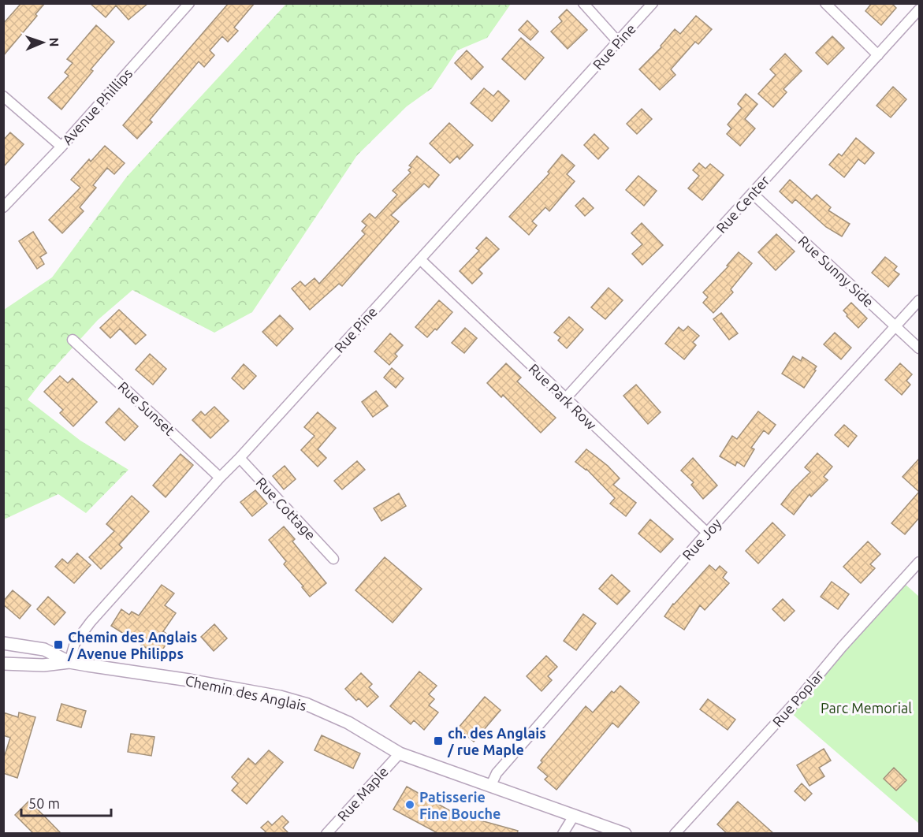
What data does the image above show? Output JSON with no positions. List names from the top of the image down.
{
  "streets": {
    "street": [
      "Rue Pine",
      "Avenue Phillips",
      "Rue Center",
      "Rue Sunny Side",
      "Rue Park Row",
      "Rue Sunset",
      "Rue Cottage",
      "Rue Joy",
      "Chemin des Anglais",
      "Rue Poplar",
      "Rue Maple"
    ]
  },
  "crossings": [
    ["Rue Pine", "Rue Park Row"],
    ["Rue Pine", "Rue Sunset"],
    ["Rue Pine", "Rue Cottage"],
    ["Rue Pine", "Chemin des Anglais"],
    ["Rue Center", "Rue Sunny Side"],
    ["Rue Center", "Rue Park Row"],
    ["Rue Sunny Side", "Rue Joy"],
    ["Rue Park Row", "Rue Joy"],
    ["Rue Joy", "Chemin des Anglais"],
    ["Chemin des Anglais", "Rue Maple"]
  ],
  "parks": ["Parc Memorial"],
  "places": {
    "transit": ["Chemin des Anglais / Avenue Philipps", "ch. des Anglais / rue Maple"],
    "other": ["Patisserie Fine Bouche"]
  },
  "scale_bar": "50 m",
  "north": "right"
}
